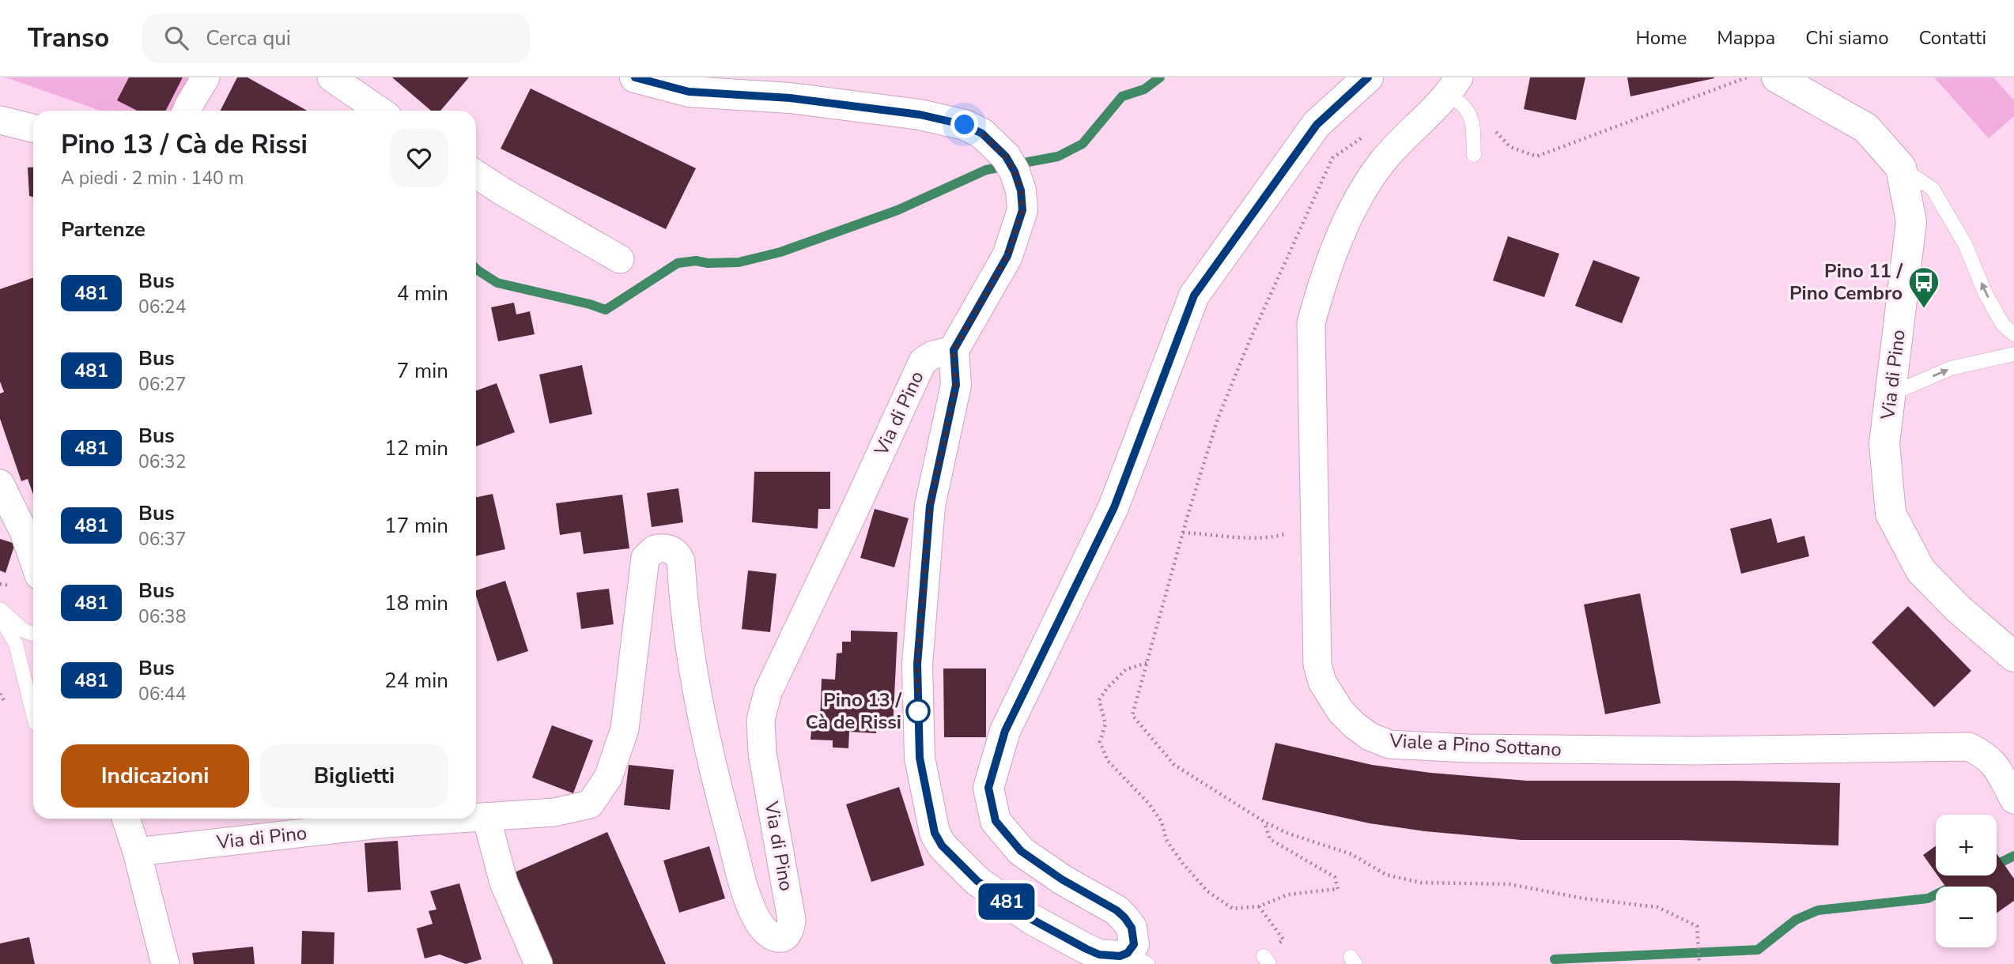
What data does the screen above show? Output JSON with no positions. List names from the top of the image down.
{
  "streets": {
    "street": ["Via di Pino", "Viale a Pino Sottano"]
  },
  "places": {
    "bus stop": ["Pino 11 / Pino Cembro"],
    "other": ["Pino 13 / Cà de Rissi"]
  },
  "lines": ["bus line 481"],
  "page": {
    "header": "Transo",
    "search": "Cerca qui",
    "nav": [
      "Home",
      "Mappa",
      "Chi siamo",
      "Contatti"
    ],
    "on_map": "481",
    "heading": [
      ["Pino 13 / Cà de Rissi", "A piedi · 2 min · 140 m"],
      "Partenze"
    ],
    "list": [
      {
        "mark": "481",
        "name": "Bus",
        "note": "06:24",
        "value": "4 min"
      },
      {
        "mark": "481",
        "name": "Bus",
        "note": "06:27",
        "value": "7 min"
      },
      {
        "mark": "481",
        "name": "Bus",
        "note": "06:32",
        "value": "12 min"
      },
      {
        "mark": "481",
        "name": "Bus",
        "note": "06:37",
        "value": "17 min"
      },
      {
        "mark": "481",
        "name": "Bus",
        "note": "06:38",
        "value": "18 min"
      },
      {
        "mark": "481",
        "name": "Bus",
        "note": "06:44",
        "value": "24 min"
      }
    ],
    "buttons": ["Indicazioni", "Biglietti"],
    "map_buttons": ["+", "−"]
  }
}
